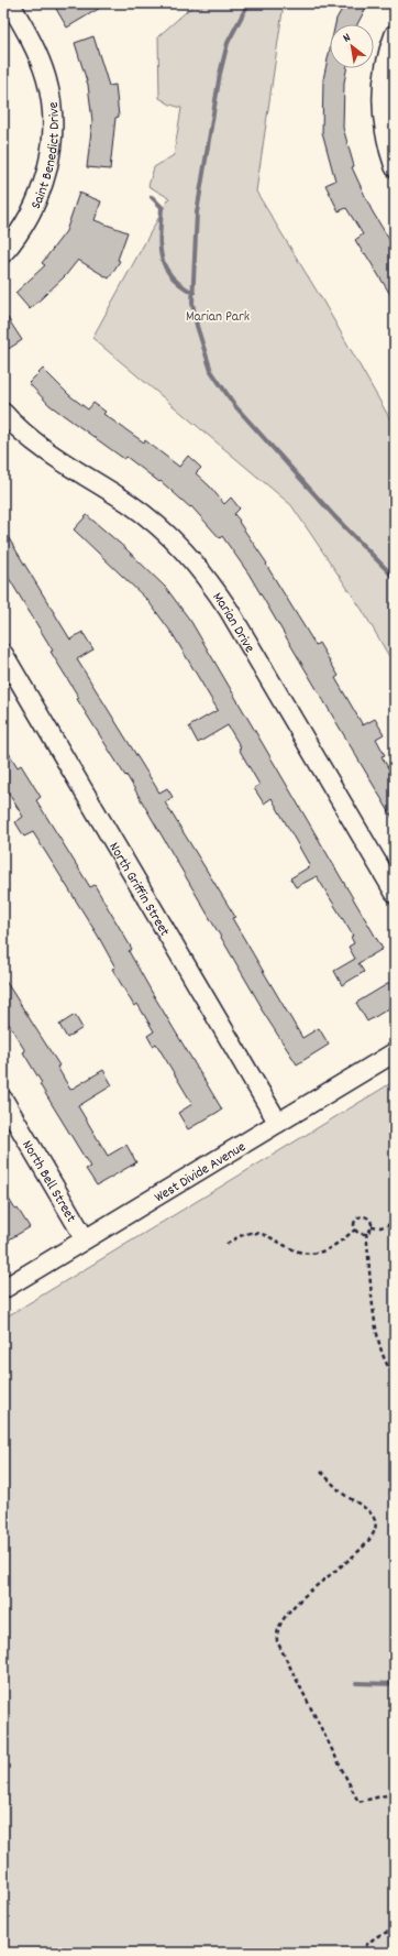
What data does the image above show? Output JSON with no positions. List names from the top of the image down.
{
  "streets": {
    "street": [
      "Saint Benedict Drive",
      "Marian Drive",
      "North Griffin Street",
      "West Divide Avenue",
      "North Bell Street"
    ]
  },
  "crossings": [
    ["North Griffin Street", "West Divide Avenue"],
    ["West Divide Avenue", "North Bell Street"]
  ],
  "parks": ["Marian Park"],
  "north": "top left"
}
